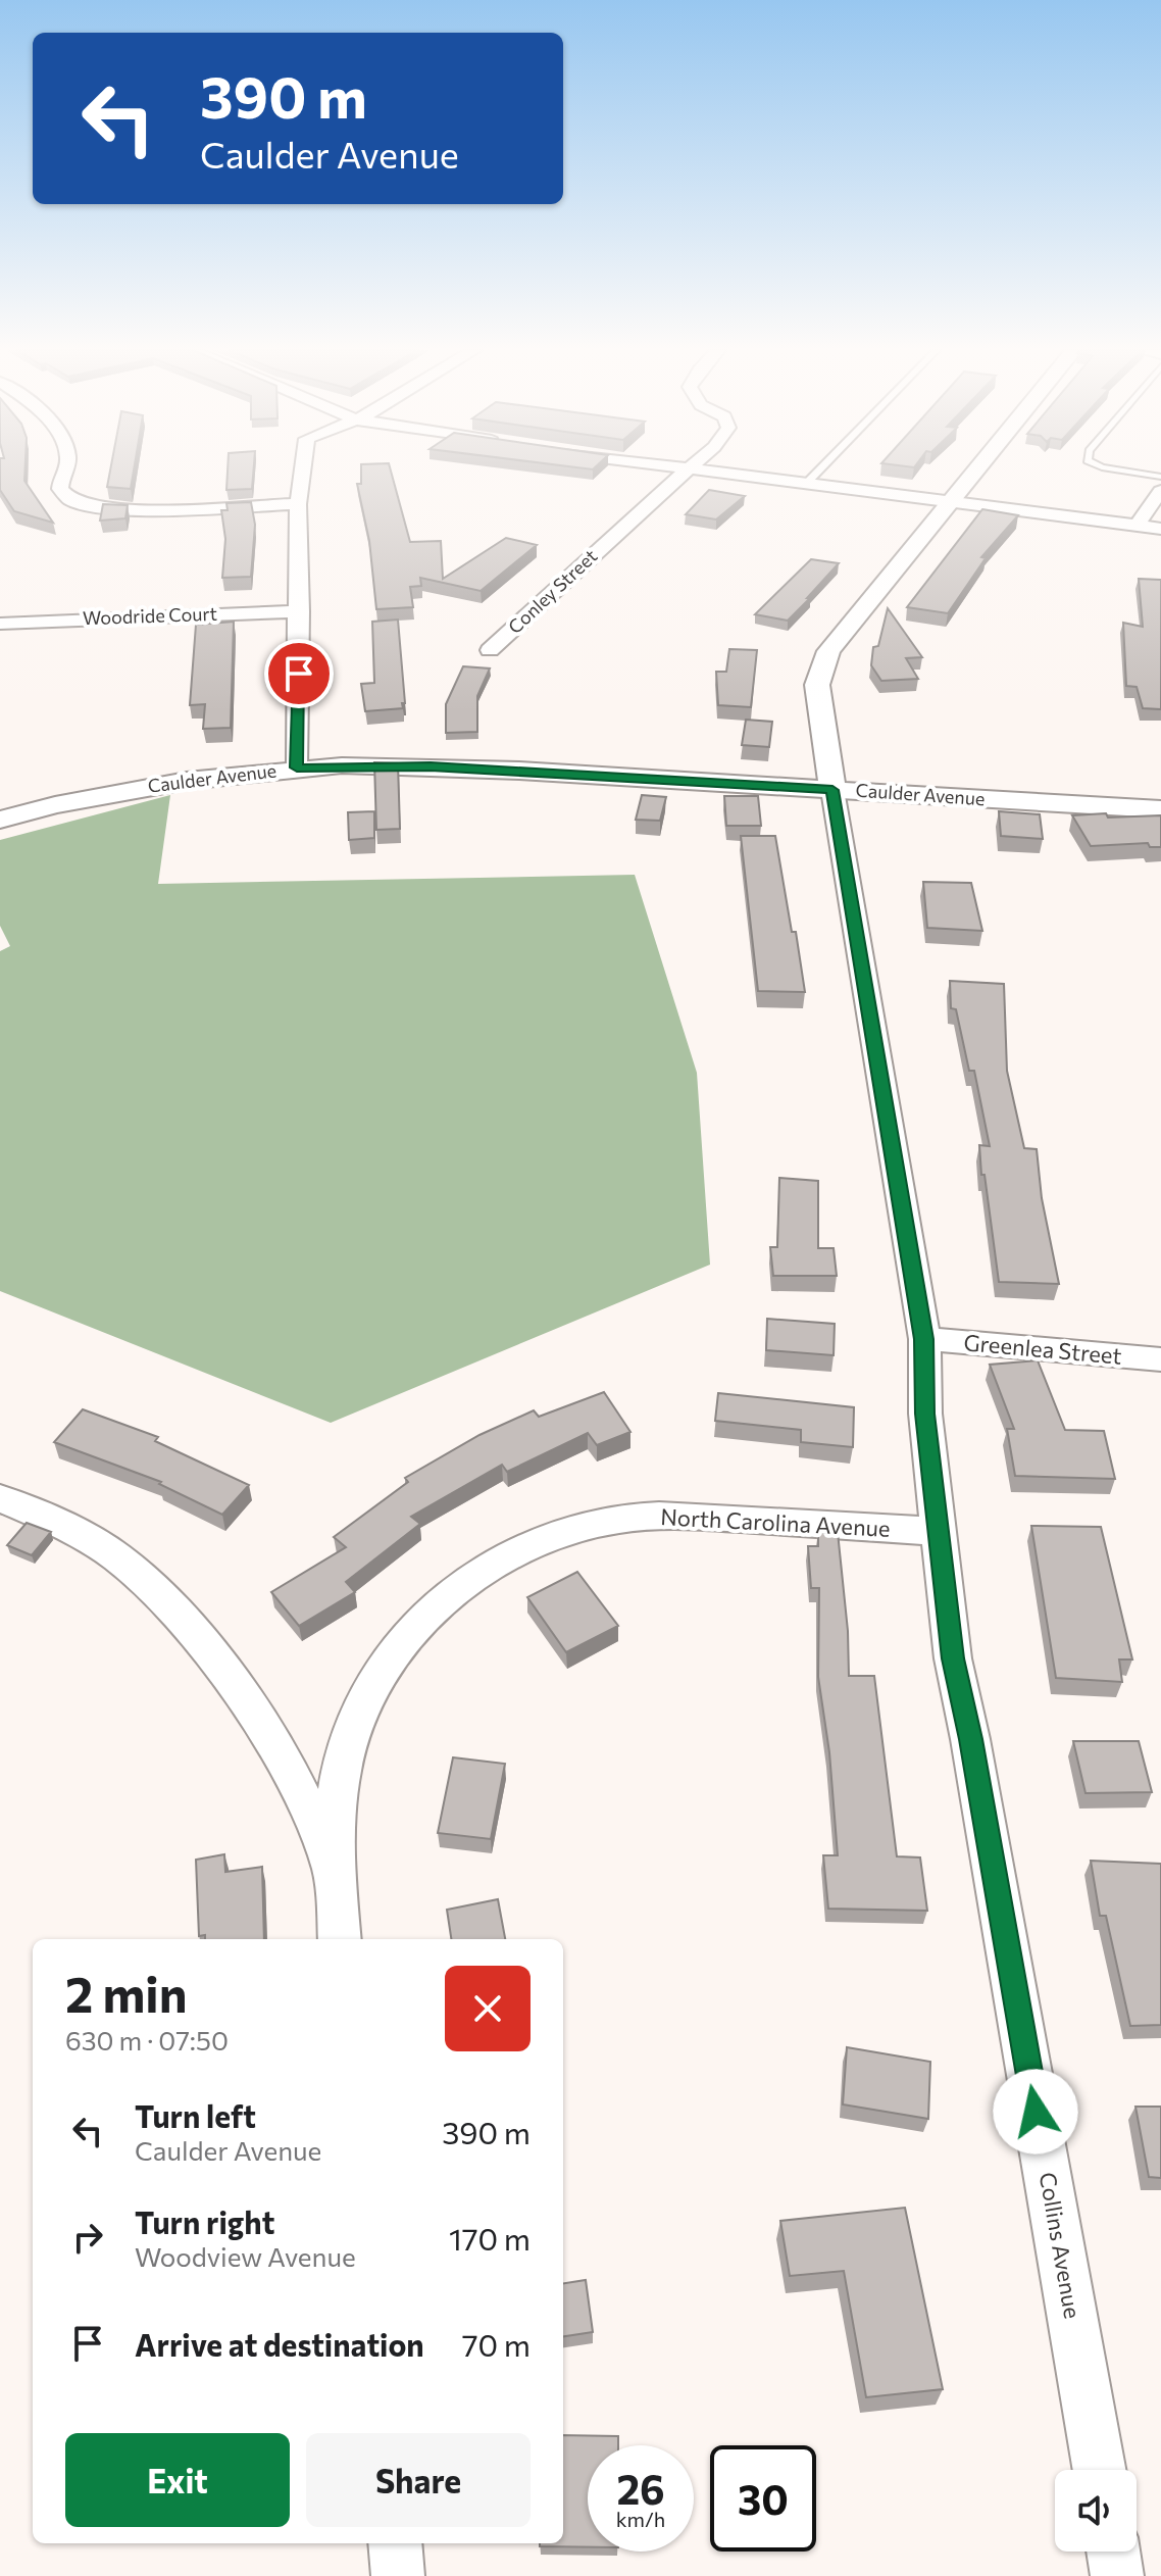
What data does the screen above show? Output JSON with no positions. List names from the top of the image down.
{
  "streets": {
    "street": [
      "Conley Street",
      "Woodride Court",
      "Caulder Avenue",
      "Greenlea Street",
      "North Carolina Avenue",
      "Collins Avenue"
    ]
  },
  "crossings": [
    ["Caulder Avenue", "Collins Avenue"],
    ["Greenlea Street", "Collins Avenue"],
    ["North Carolina Avenue", "Collins Avenue"]
  ],
  "page": {
    "turn": ["390 m", "Caulder Avenue"],
    "heading": ["2 min", "630 m · 07:50"],
    "list": [
      {
        "name": "Turn left",
        "note": "Caulder Avenue",
        "value": "390 m"
      },
      {
        "name": "Turn right",
        "note": "Woodview Avenue",
        "value": "170 m"
      },
      {
        "name": "Arrive at destination",
        "value": "70 m"
      }
    ],
    "buttons": ["Exit", "Share"],
    "speed": "26 km/h",
    "limit": "30"
  }
}
